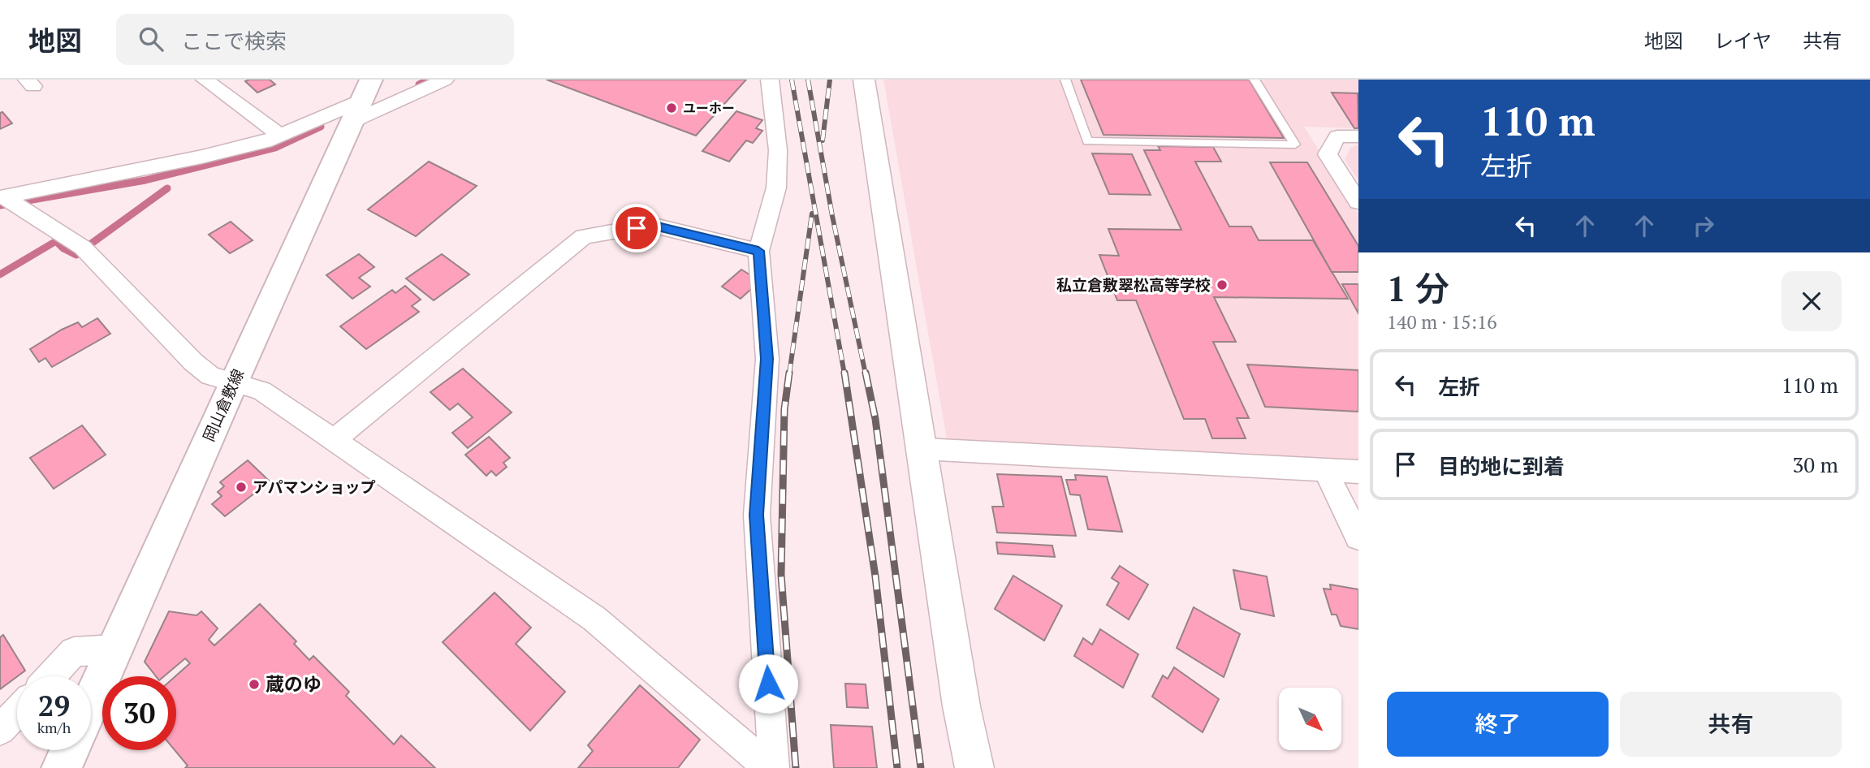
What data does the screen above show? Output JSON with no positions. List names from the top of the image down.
{
  "streets": {
    "main road": ["岡山倉敷線"]
  },
  "places": [
    "ユーホー",
    "私立倉敷翠松高等学校",
    "アパマンショップ",
    "蔵のゆ"
  ],
  "north": "bottom right",
  "page": {
    "header": "地図",
    "search": "ここで検索",
    "nav": ["地図", "レイヤ", "共有"],
    "turn": ["110 m", "左折"],
    "heading": ["1 分", "140 m · 15:16"],
    "list": [
      {
        "name": "左折",
        "value": "110 m"
      },
      {
        "name": "目的地に到着",
        "value": "30 m"
      }
    ],
    "speed": "29 km/h",
    "limit": "30",
    "buttons": ["終了", "共有"]
  }
}
